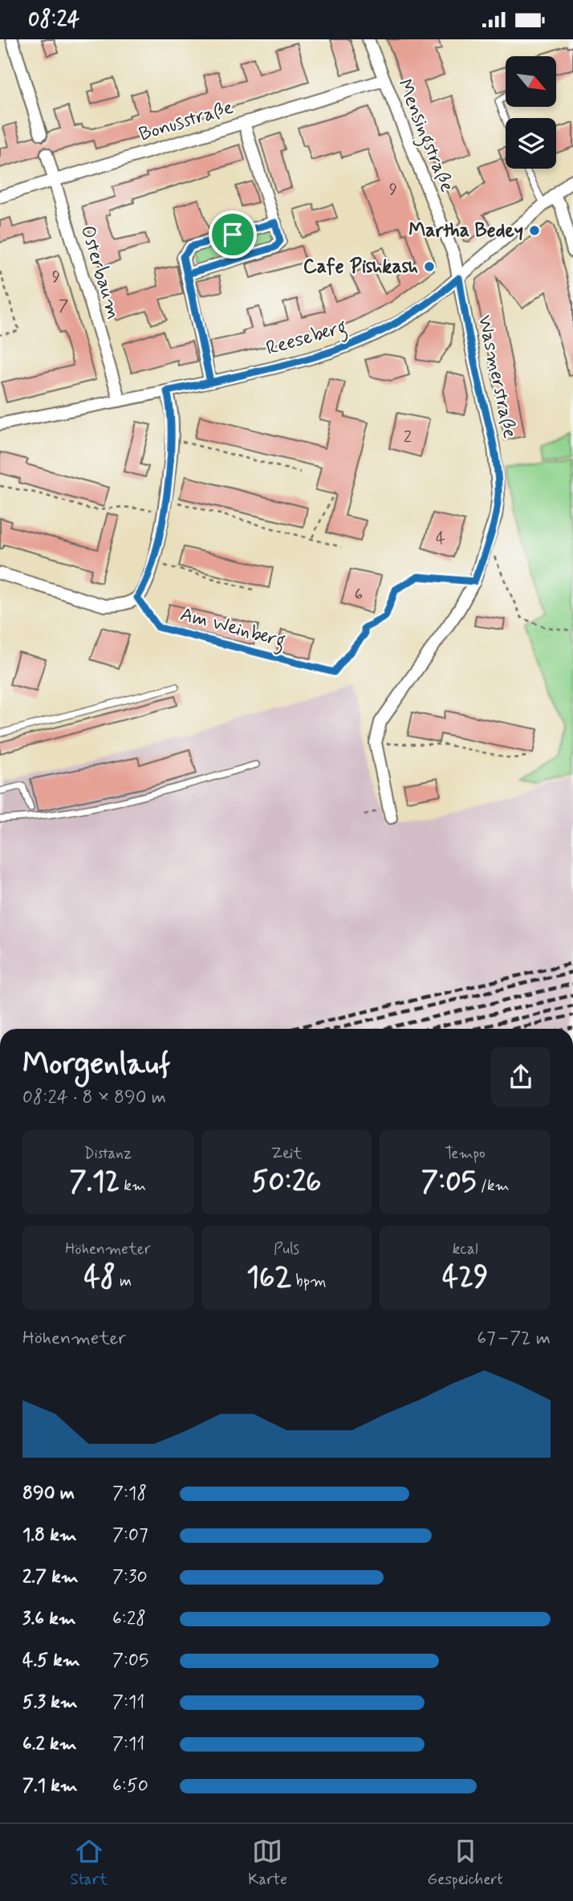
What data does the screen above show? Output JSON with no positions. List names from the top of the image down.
{
  "streets": {
    "street": [
      "Bonusstraße",
      "Mensingstraße",
      "Osterbaum",
      "Reeseberg",
      "Wasmerstraße"
    ],
    "path": ["Am Weinberg"]
  },
  "crossings": [
    ["Bonusstraße", "Mensingstraße"],
    ["Bonusstraße", "Osterbaum"],
    ["Mensingstraße", "Reeseberg"],
    ["Mensingstraße", "Wasmerstraße"],
    ["Osterbaum", "Reeseberg"],
    ["Reeseberg", "Wasmerstraße"],
    ["Wasmerstraße", "Am Weinberg"]
  ],
  "places": ["Martha Bedey", "Cafe Pishkash"],
  "house_numbers": [
    "9",
    "9",
    "7",
    "2",
    "4",
    "6"
  ],
  "north": "bottom right",
  "page": {
    "status": "08:24",
    "heading": ["Morgenlauf", "08:24 · 8 × 890 m"],
    "stats": [
      ["Distanz", "7.12 km"],
      ["Zeit", "50:26"],
      ["Tempo", "7:05 /km"],
      ["Höhenmeter", "48 m"],
      ["Puls", "162 bpm"],
      ["kcal", "429"]
    ],
    "chart": ["Höhenmeter", "67–72 m"],
    "list": [
      {
        "name": "890 m",
        "note": "7:18"
      },
      {
        "name": "1.8 km",
        "note": "7:07"
      },
      {
        "name": "2.7 km",
        "note": "7:30"
      },
      {
        "name": "3.6 km",
        "note": "6:28"
      },
      {
        "name": "4.5 km",
        "note": "7:05"
      },
      {
        "name": "5.3 km",
        "note": "7:11"
      },
      {
        "name": "6.2 km",
        "note": "7:11"
      },
      {
        "name": "7.1 km",
        "note": "6:50"
      }
    ],
    "tabs": ["Start", "Karte", "Gespeichert"]
  }
}
